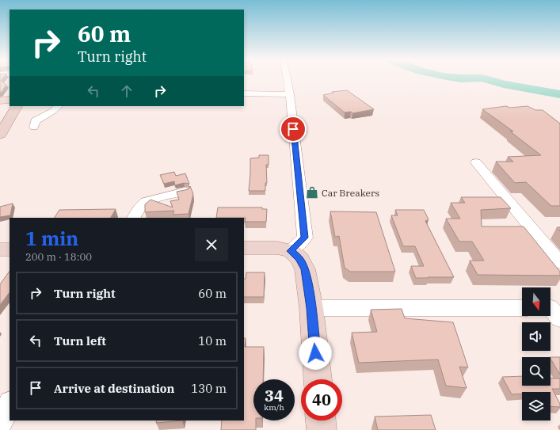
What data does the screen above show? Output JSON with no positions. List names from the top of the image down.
{
  "places": {
    "shop": ["Car Breakers"]
  },
  "north": "bottom",
  "page": {
    "turn": ["60 m", "Turn right"],
    "heading": ["1 min", "200 m · 18:00"],
    "list": [
      {
        "name": "Turn right",
        "value": "60 m"
      },
      {
        "name": "Turn left",
        "value": "10 m"
      },
      {
        "name": "Arrive at destination",
        "value": "130 m"
      }
    ],
    "speed": "34 km/h",
    "limit": "40"
  }
}
